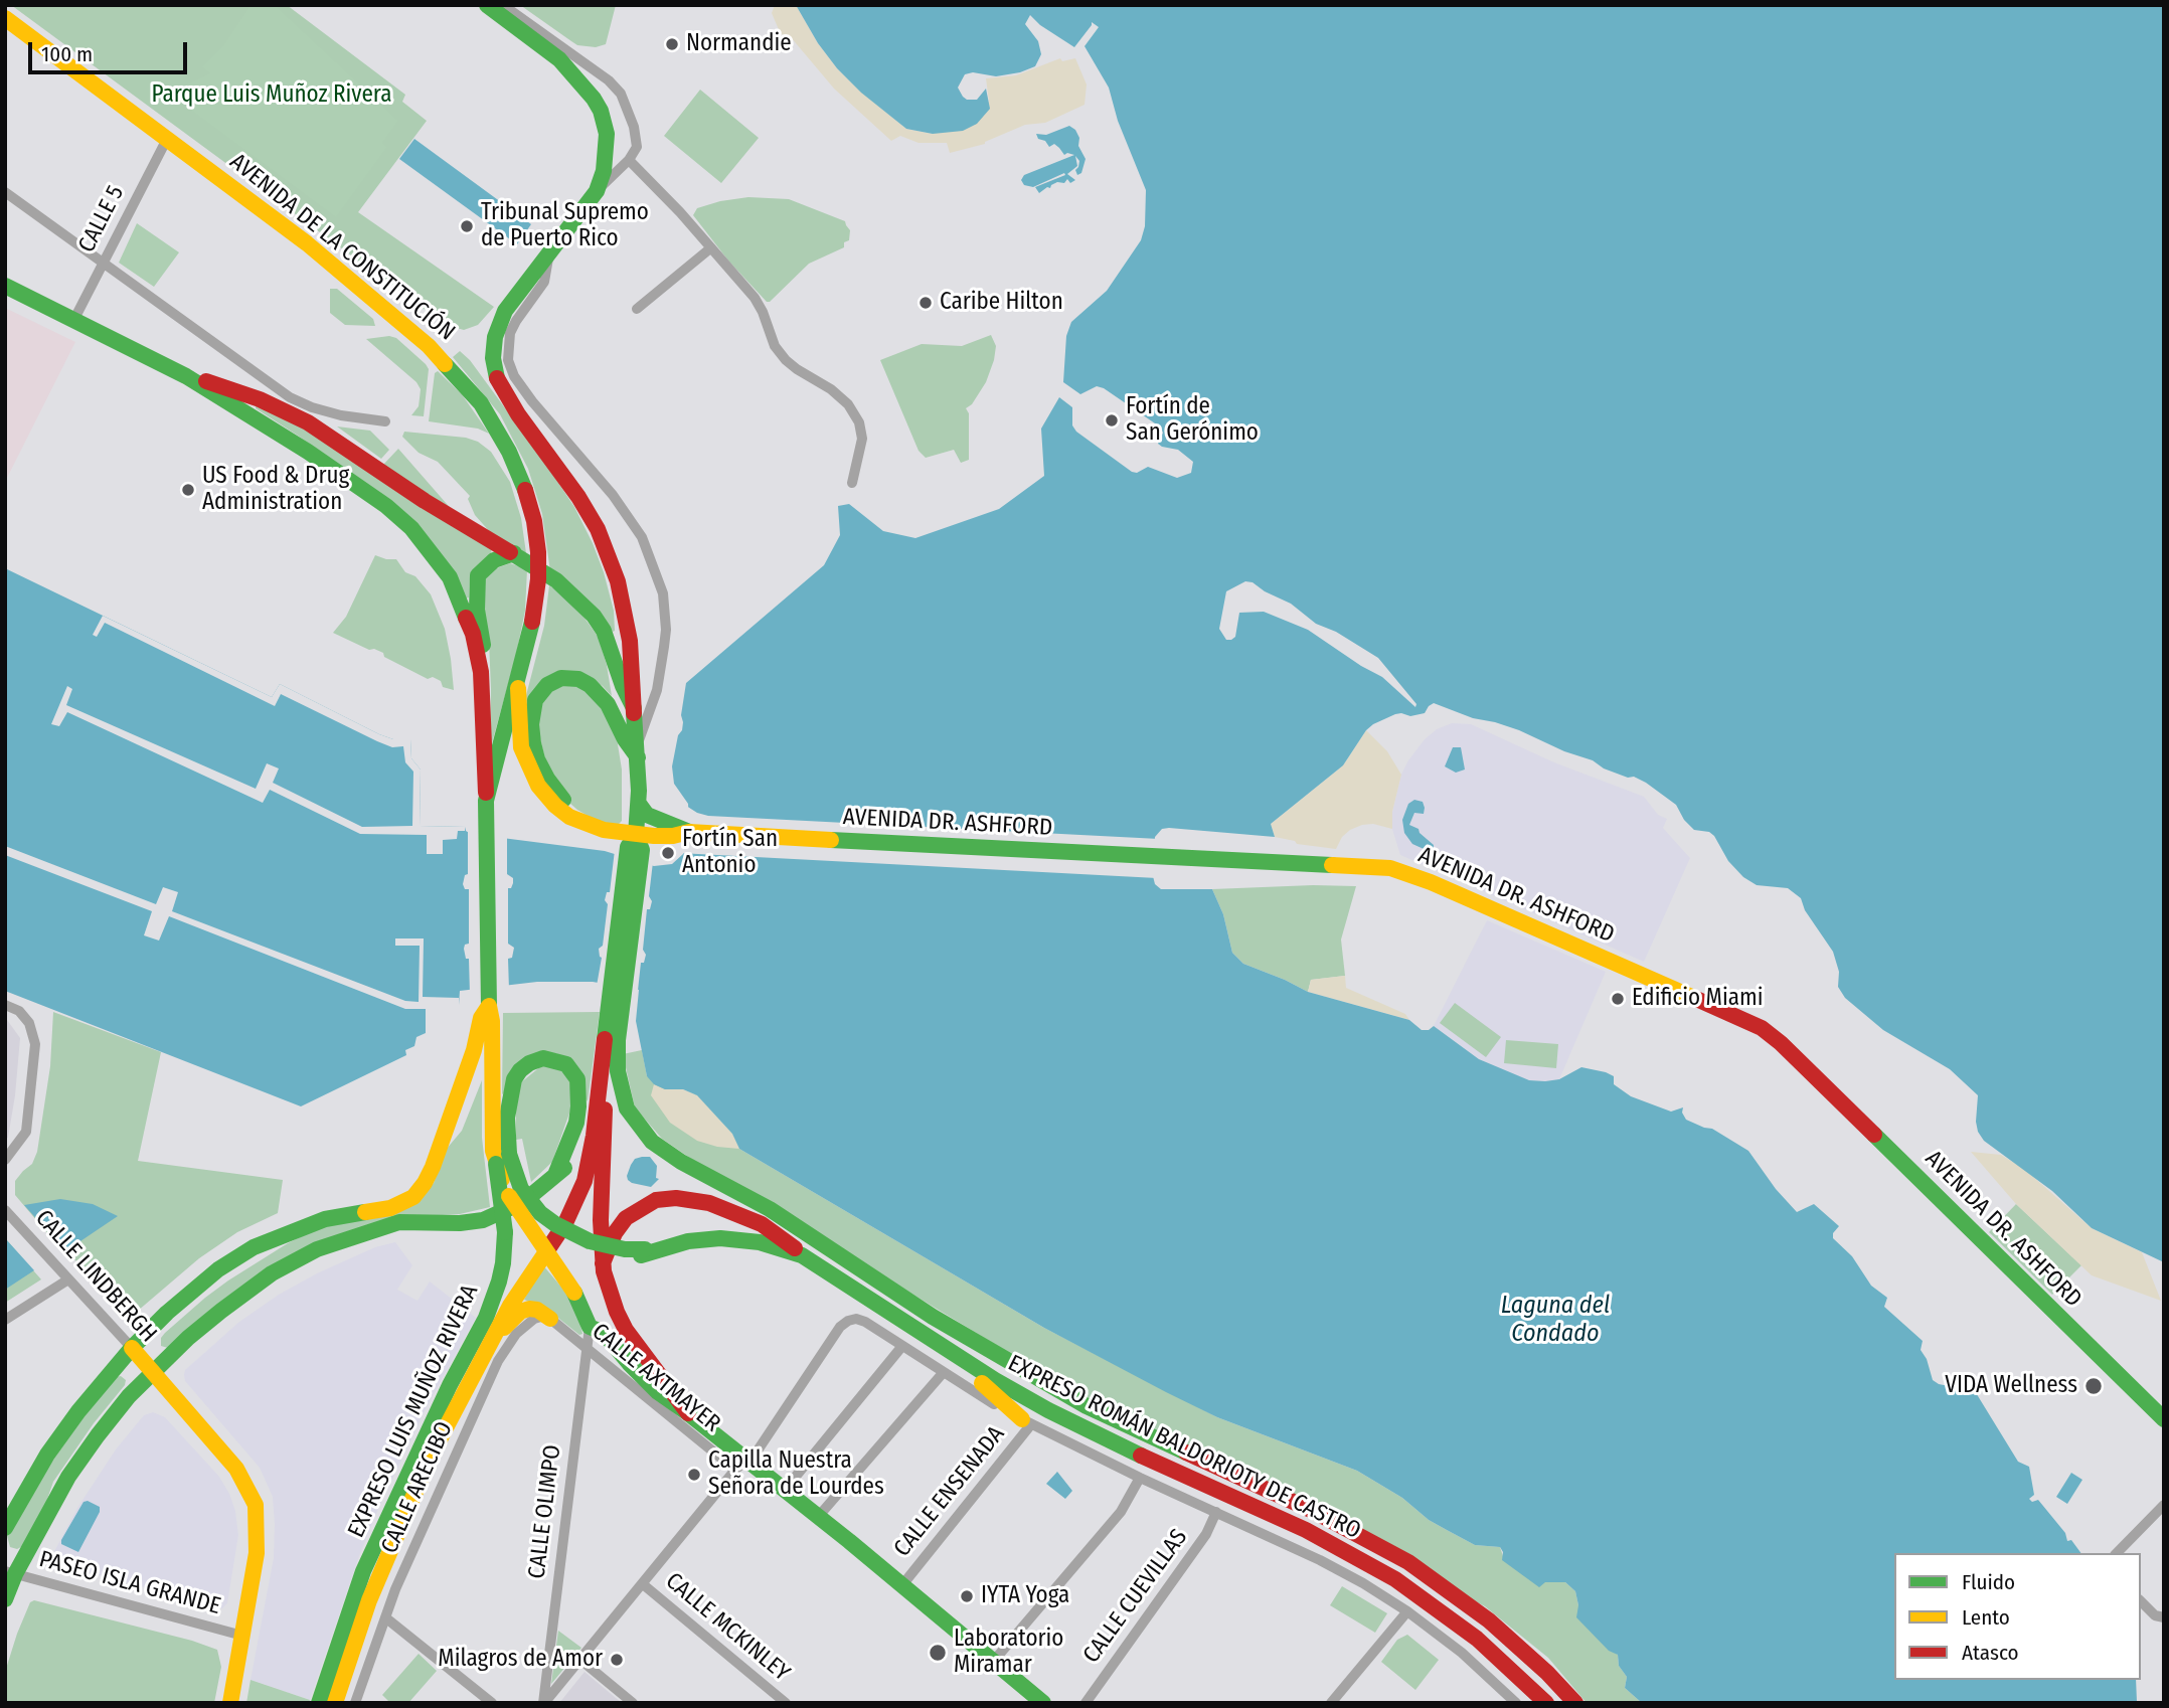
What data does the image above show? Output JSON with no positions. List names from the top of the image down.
{
  "streets": {
    "main road": [
      "AVENIDA DE LA CONSTITUCIÓN",
      "AVENIDA DR. ASHFORD",
      "CALLE LINDBERGH",
      "EXPRESO LUIS MUÑOZ RIVERA",
      "EXPRESO ROMÁN BALDORIOTY DE CASTRO"
    ],
    "street": [
      "CALLE 5",
      "CALLE AXTMAYER",
      "CALLE ARECIBO",
      "CALLE ENSENADA",
      "CALLE OLIMPO",
      "PASEO ISLA GRANDE",
      "CALLE CUEVILLAS",
      "CALLE MCKINLEY"
    ]
  },
  "crossings": [
    ["CALLE 5", "AVENIDA DE LA CONSTITUCIÓN"],
    ["AVENIDA DE LA CONSTITUCIÓN", "AVENIDA DR. ASHFORD"],
    ["AVENIDA DE LA CONSTITUCIÓN", "EXPRESO LUIS MUÑOZ RIVERA"],
    ["CALLE LINDBERGH", "PASEO ISLA GRANDE"],
    ["CALLE AXTMAYER", "CALLE ARECIBO"],
    ["CALLE AXTMAYER", "CALLE OLIMPO"],
    ["EXPRESO LUIS MUÑOZ RIVERA", "EXPRESO ROMÁN BALDORIOTY DE CASTRO"]
  ],
  "water": ["Laguna del Condado"],
  "parks": ["Parque Luis Muñoz Rivera"],
  "places": [
    "Normandie",
    "Tribunal Supremo de Puerto Rico",
    "Caribe Hilton",
    "Fortín de San Gerónimo",
    "US Food & Drug Administration",
    "Fortín San Antonio",
    "Edificio Miami",
    "VIDA Wellness",
    "Capilla Nuestra Señora de Lourdes",
    "IYTA Yoga",
    "Laboratorio Miramar",
    "Milagros de Amor"
  ],
  "legend": ["Fluido", "Lento", "Atasco"],
  "scale_bar": "100 m"
}
